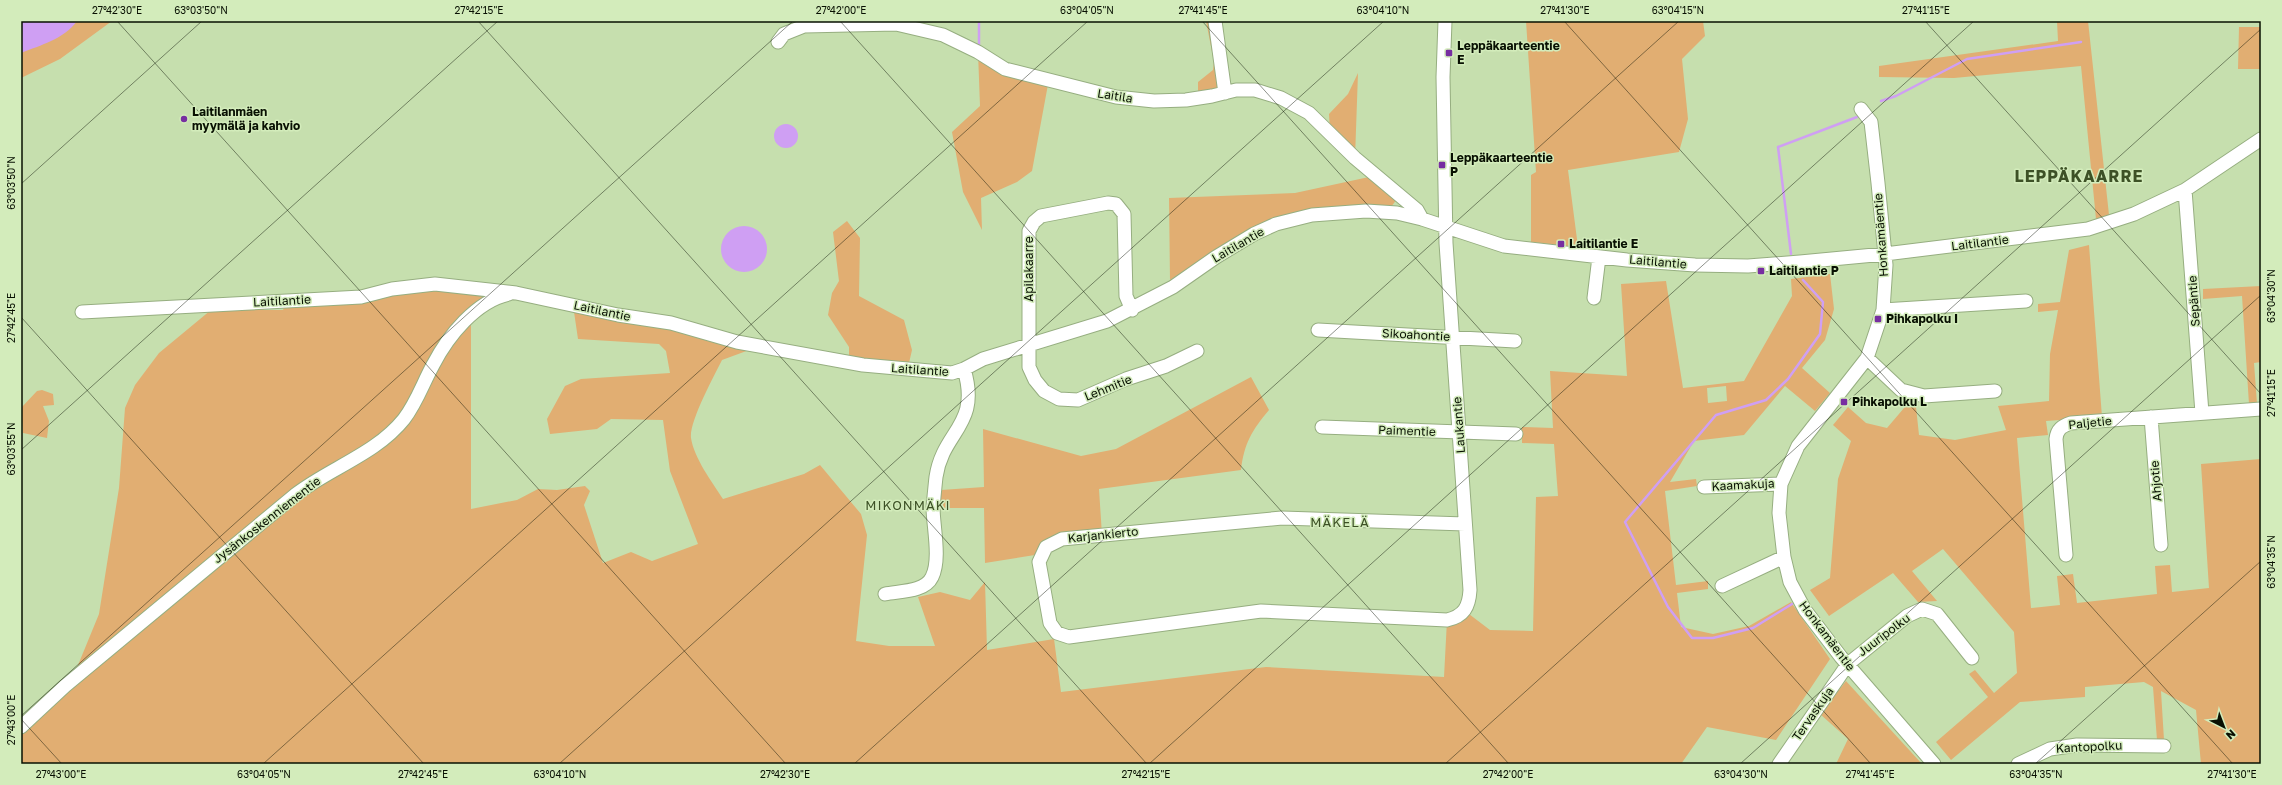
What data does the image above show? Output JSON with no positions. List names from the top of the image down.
{
  "streets": {
    "street": [
      "Laitila",
      "Honkamäentie",
      "Laitilantie",
      "Apilakaarre",
      "Sepäntie",
      "Sikoahontie",
      "Lehmitie",
      "Paljetie",
      "Laukantie",
      "Paimentie",
      "Ahjotie",
      "Kaamakuja",
      "Jysänkoskenniementie",
      "Karjankierto",
      "Juuripolku",
      "Tervaskuja",
      "Kantopolku"
    ]
  },
  "crossings": [
    ["Laitila", "Laitilantie"],
    ["Honkamäentie", "Laitilantie"],
    ["Honkamäentie", "Kaamakuja"],
    ["Honkamäentie", "Juuripolku"],
    ["Honkamäentie", "Tervaskuja"],
    ["Laitilantie", "Apilakaarre"],
    ["Laitilantie", "Sepäntie"],
    ["Laitilantie", "Lehmitie"],
    ["Laitilantie", "Laukantie"],
    ["Laitilantie", "Jysänkoskenniementie"],
    ["Apilakaarre", "Lehmitie"],
    ["Sepäntie", "Paljetie"],
    ["Sikoahontie", "Laukantie"],
    ["Paljetie", "Ahjotie"],
    ["Laukantie", "Paimentie"],
    ["Laukantie", "Karjankierto"],
    ["Juuripolku", "Tervaskuja"]
  ],
  "districts": ["LEPPÄKAARRE", "MIKONMÄKI", "MÄKELÄ"],
  "places": {
    "transit": [
      "Leppäkaarteentie E",
      "Leppäkaarteentie P",
      "Laitilantie E",
      "Laitilantie P",
      "Pihkapolku I",
      "Pihkapolku L"
    ],
    "other": ["Laitilanmäen myymälä ja kahvio"]
  },
  "north": "bottom right",
  "coordinates": [
    "27°42'30\"E",
    "63°03'50\"N",
    "27°42'15\"E",
    "27°42'00\"E",
    "63°04'05\"N",
    "27°41'45\"E",
    "63°04'10\"N",
    "27°41'30\"E",
    "63°04'15\"N",
    "27°41'15\"E",
    "63°04'30\"N",
    "27°42'45\"E",
    "63°03'55\"N",
    "63°04'35\"N",
    "27°43'00\"E"
  ]
}
